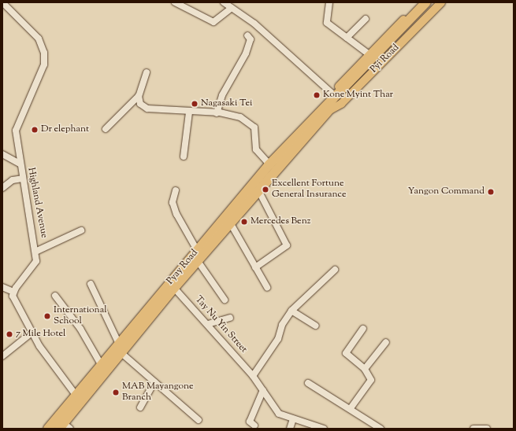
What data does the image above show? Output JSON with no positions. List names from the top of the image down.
{
  "streets": {
    "highway": ["Pyay Road"],
    "main road": ["Pyi Road"],
    "street": ["Highland Avenue", "Tay Nu Yin Street"]
  },
  "crossings": [
    ["Pyi Road", "Pyay Road"],
    ["Pyay Road", "Tay Nu Yin Street"]
  ],
  "places": [
    "Kone Myint Thar",
    "Nagasaki Tei",
    "Dr elephant",
    "Excellent Fortune General Insurance",
    "Yangon Command",
    "Mercedes Benz",
    "International School",
    "7 Mile Hotel",
    "MAB Mayangone Branch"
  ]
}
